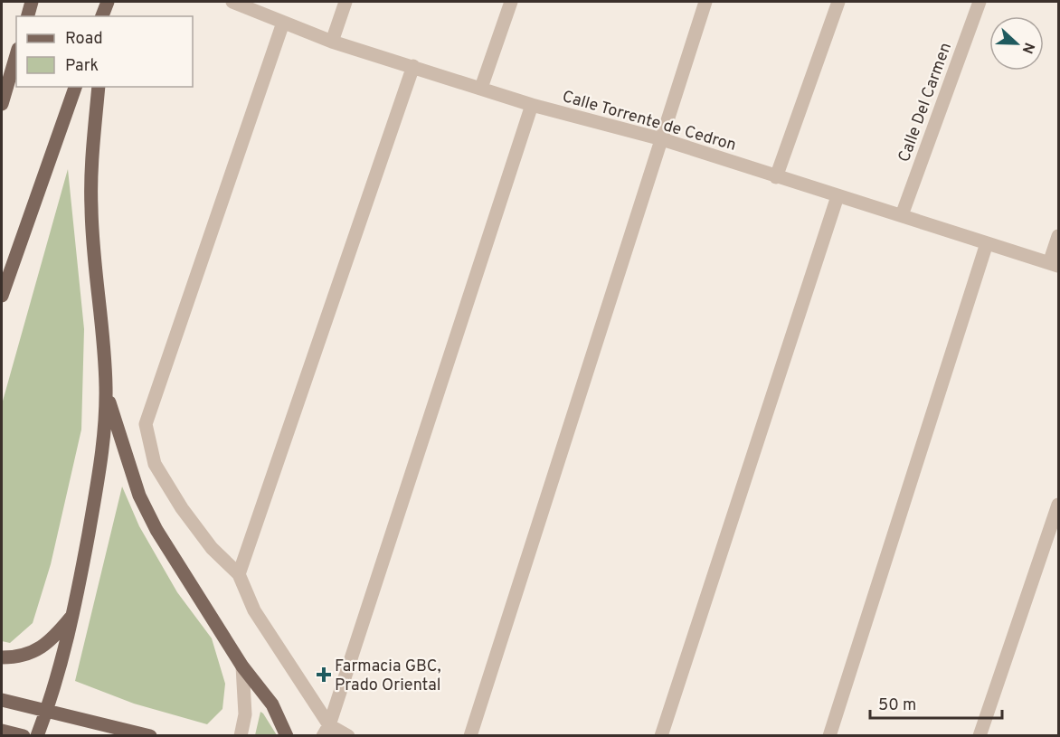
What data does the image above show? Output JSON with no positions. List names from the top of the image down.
{
  "streets": {
    "street": ["Calle Del Carmen", "Calle Torrente de Cedron"]
  },
  "crossings": [
    ["Calle Del Carmen", "Calle Torrente de Cedron"]
  ],
  "places": {
    "health": ["Farmacia GBC, Prado Oriental"]
  },
  "legend": ["Road", "Park"],
  "scale_bar": "50 m",
  "north": "right"
}
